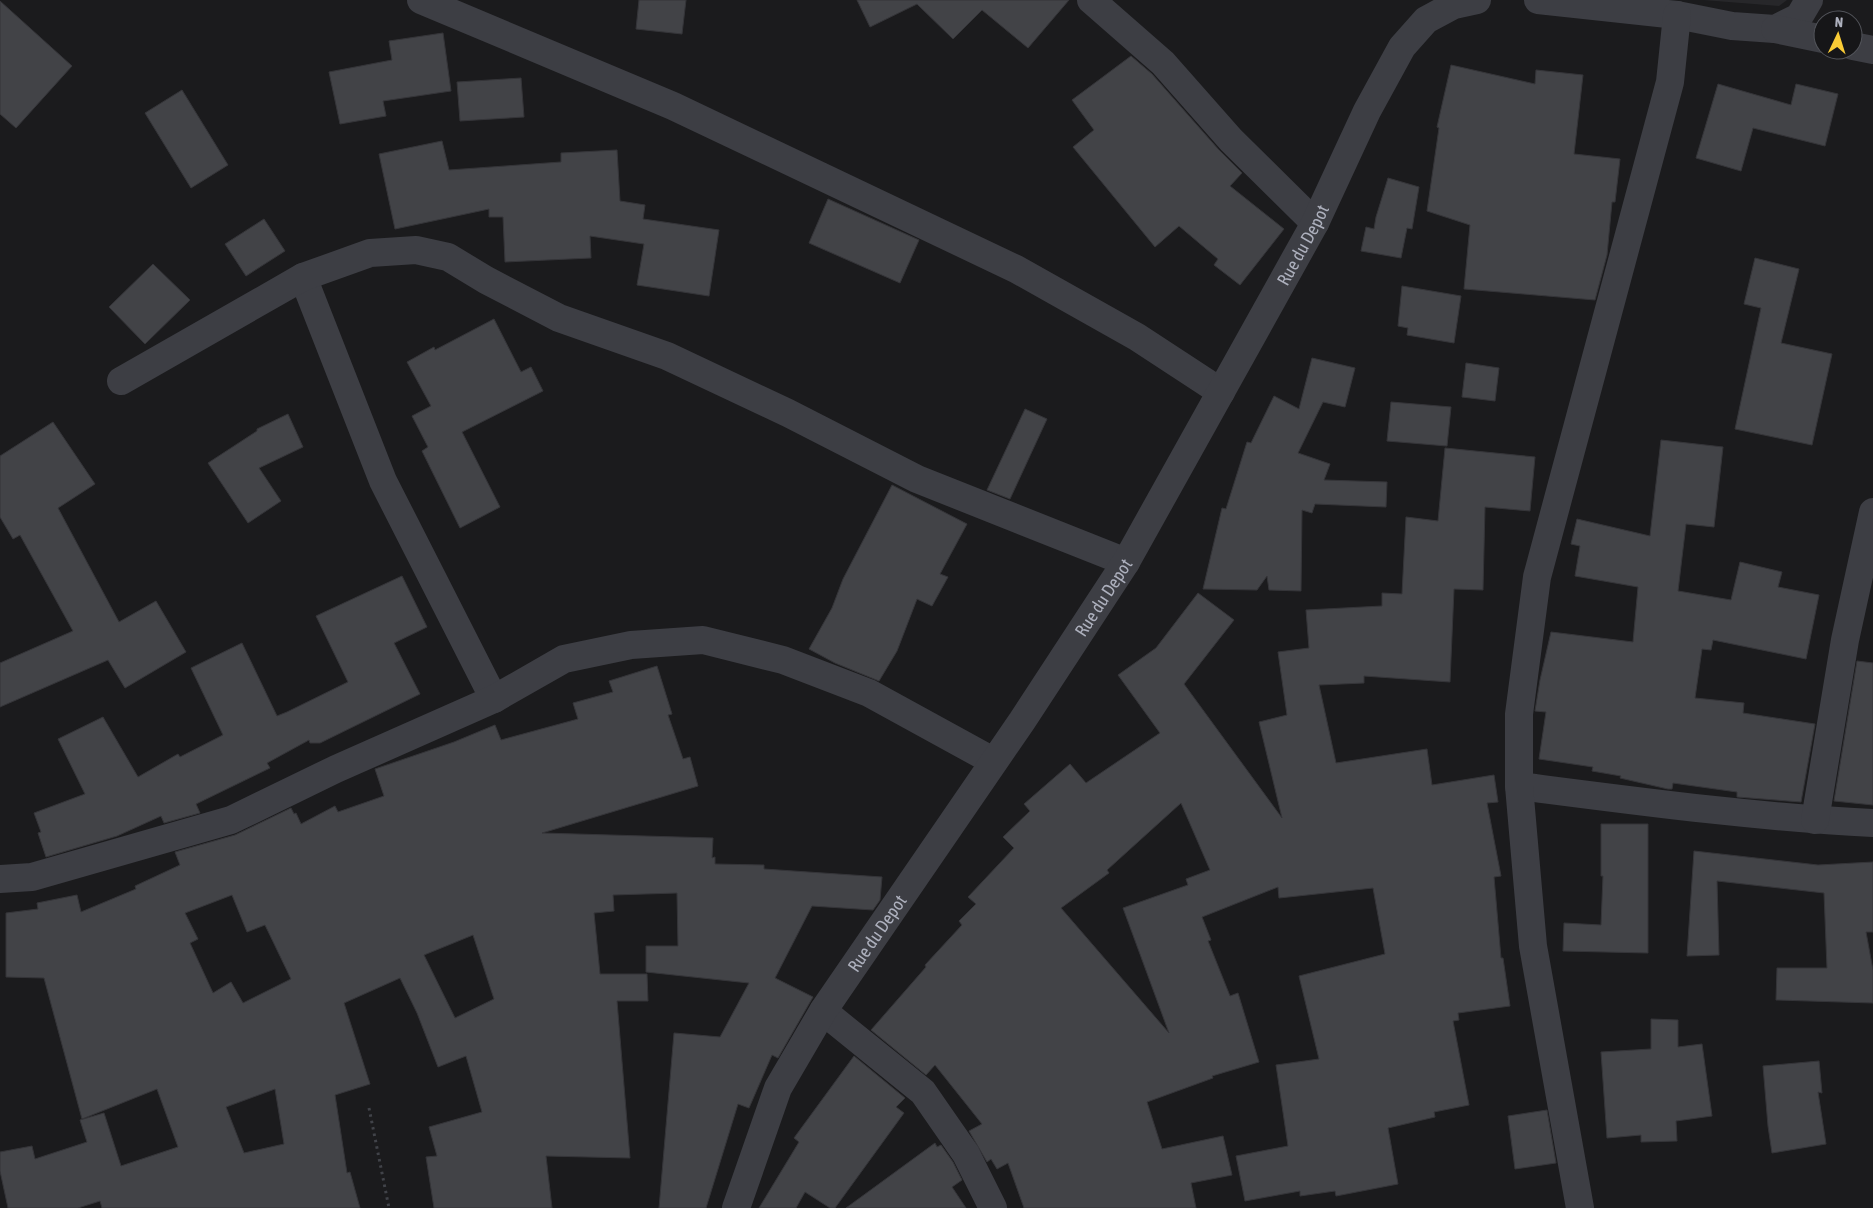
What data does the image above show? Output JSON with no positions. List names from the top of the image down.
{
  "streets": {
    "street": ["Rue du Depot"]
  },
  "north": "top"
}
